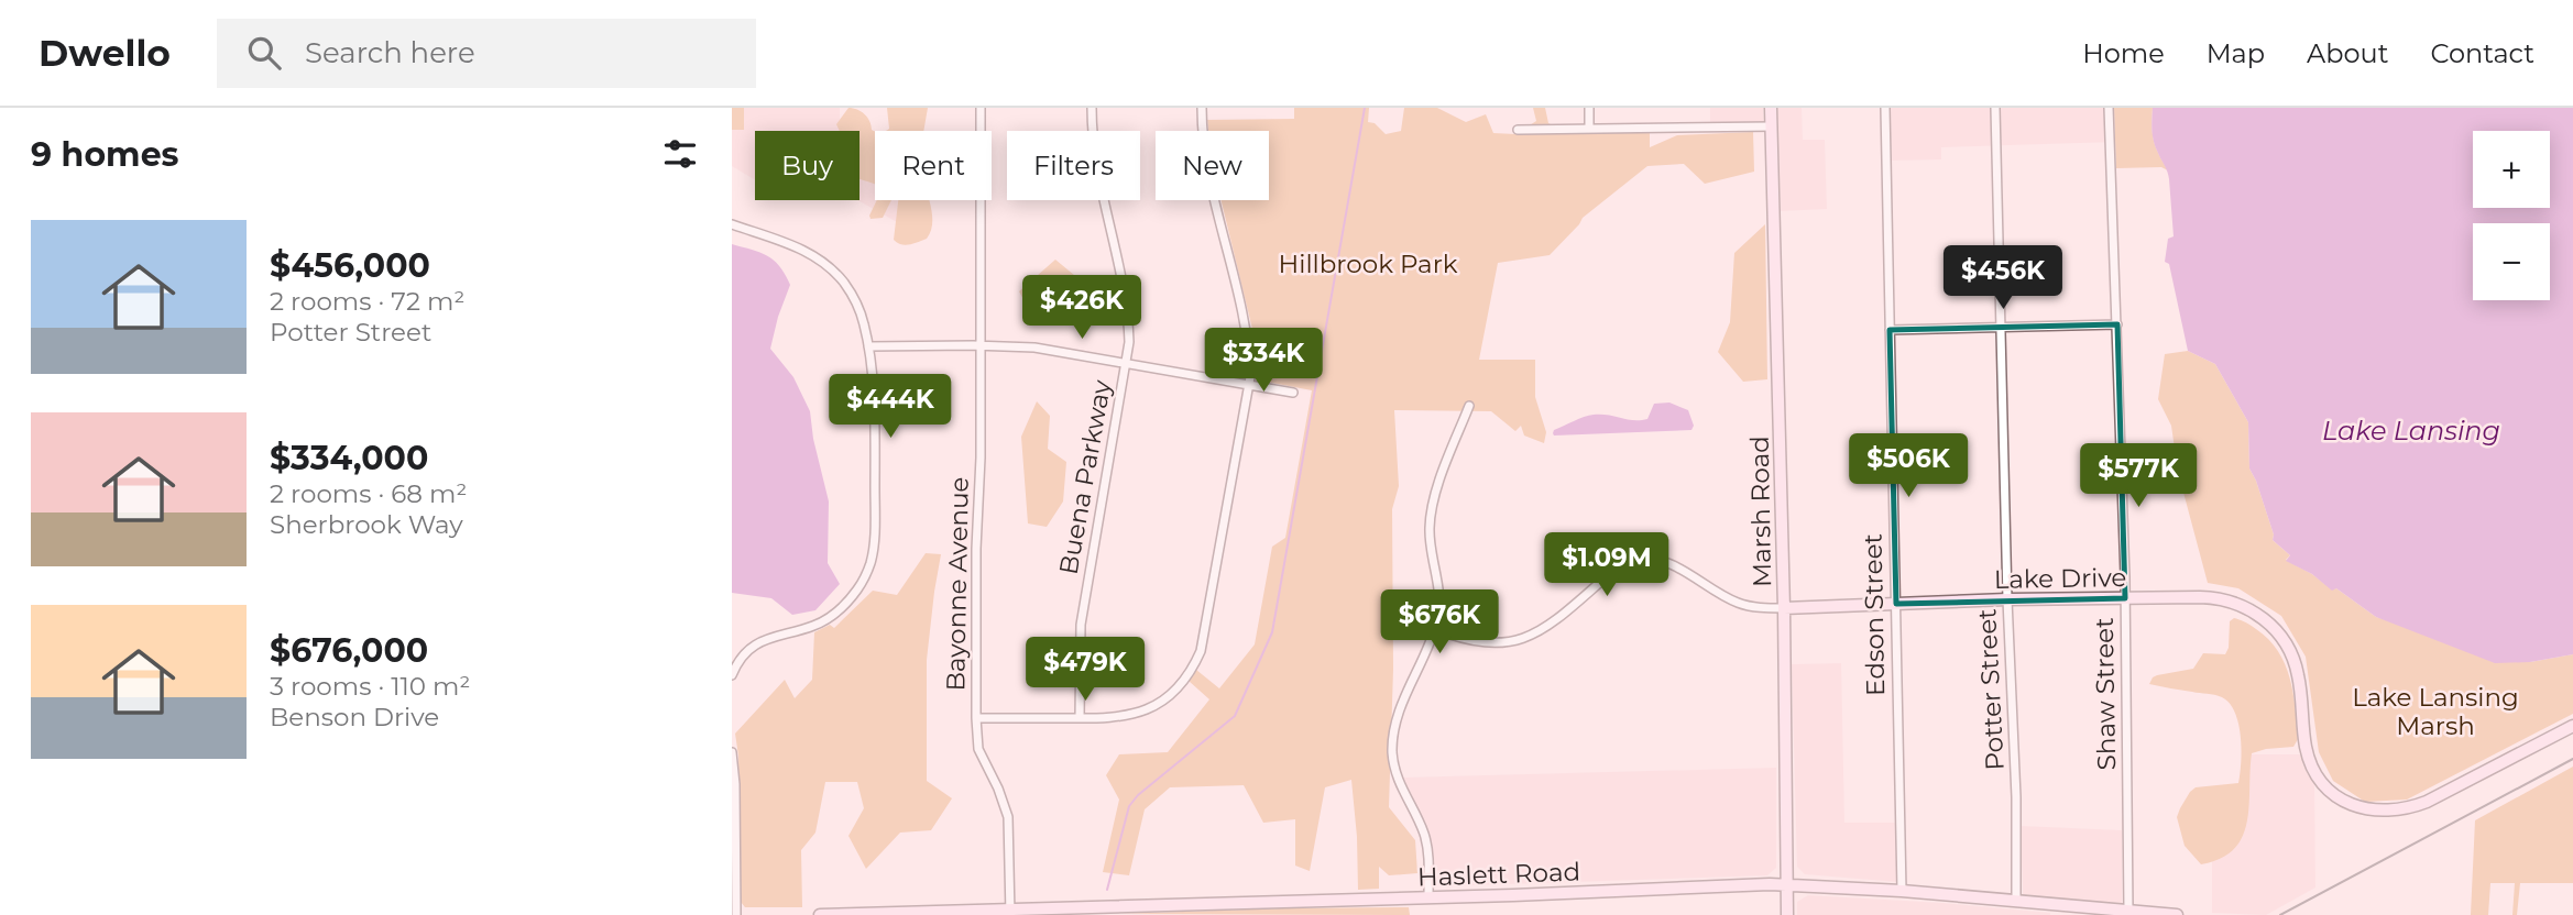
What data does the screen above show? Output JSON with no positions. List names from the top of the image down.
{
  "streets": {
    "main road": ["Marsh Road", "Lake Drive", "Haslett Road"],
    "street": [
      "Buena Parkway",
      "Bayonne Avenue",
      "Edson Street",
      "Potter Street",
      "Shaw Street"
    ]
  },
  "crossings": [
    ["Marsh Road", "Lake Drive"],
    ["Marsh Road", "Haslett Road"],
    ["Lake Drive", "Edson Street"],
    ["Lake Drive", "Potter Street"],
    ["Lake Drive", "Shaw Street"],
    ["Bayonne Avenue", "Haslett Road"],
    ["Edson Street", "Haslett Road"],
    ["Potter Street", "Haslett Road"],
    ["Shaw Street", "Haslett Road"]
  ],
  "water": ["Lake Lansing"],
  "parks": ["Hillbrook Park", "Lake Lansing Marsh"],
  "page": {
    "header": "Dwello",
    "search": "Search here",
    "nav": [
      "Home",
      "Map",
      "About",
      "Contact"
    ],
    "heading": "9 homes",
    "map_buttons": ["+", "−"],
    "chip": [
      "Buy",
      "Rent",
      "Filters",
      "New"
    ],
    "list": [
      {
        "name": "$456,000",
        "note": "2 rooms · 72 m² · Potter Street"
      },
      {
        "name": "$334,000",
        "note": "2 rooms · 68 m² · Sherbrook Way"
      },
      {
        "name": "$676,000",
        "note": "3 rooms · 110 m² · Benson Drive"
      }
    ],
    "price": [
      "$456K",
      "$426K",
      "$334K",
      "$444K",
      "$506K",
      "$577K",
      "$1.09M",
      "$676K",
      "$479K"
    ]
  }
}
